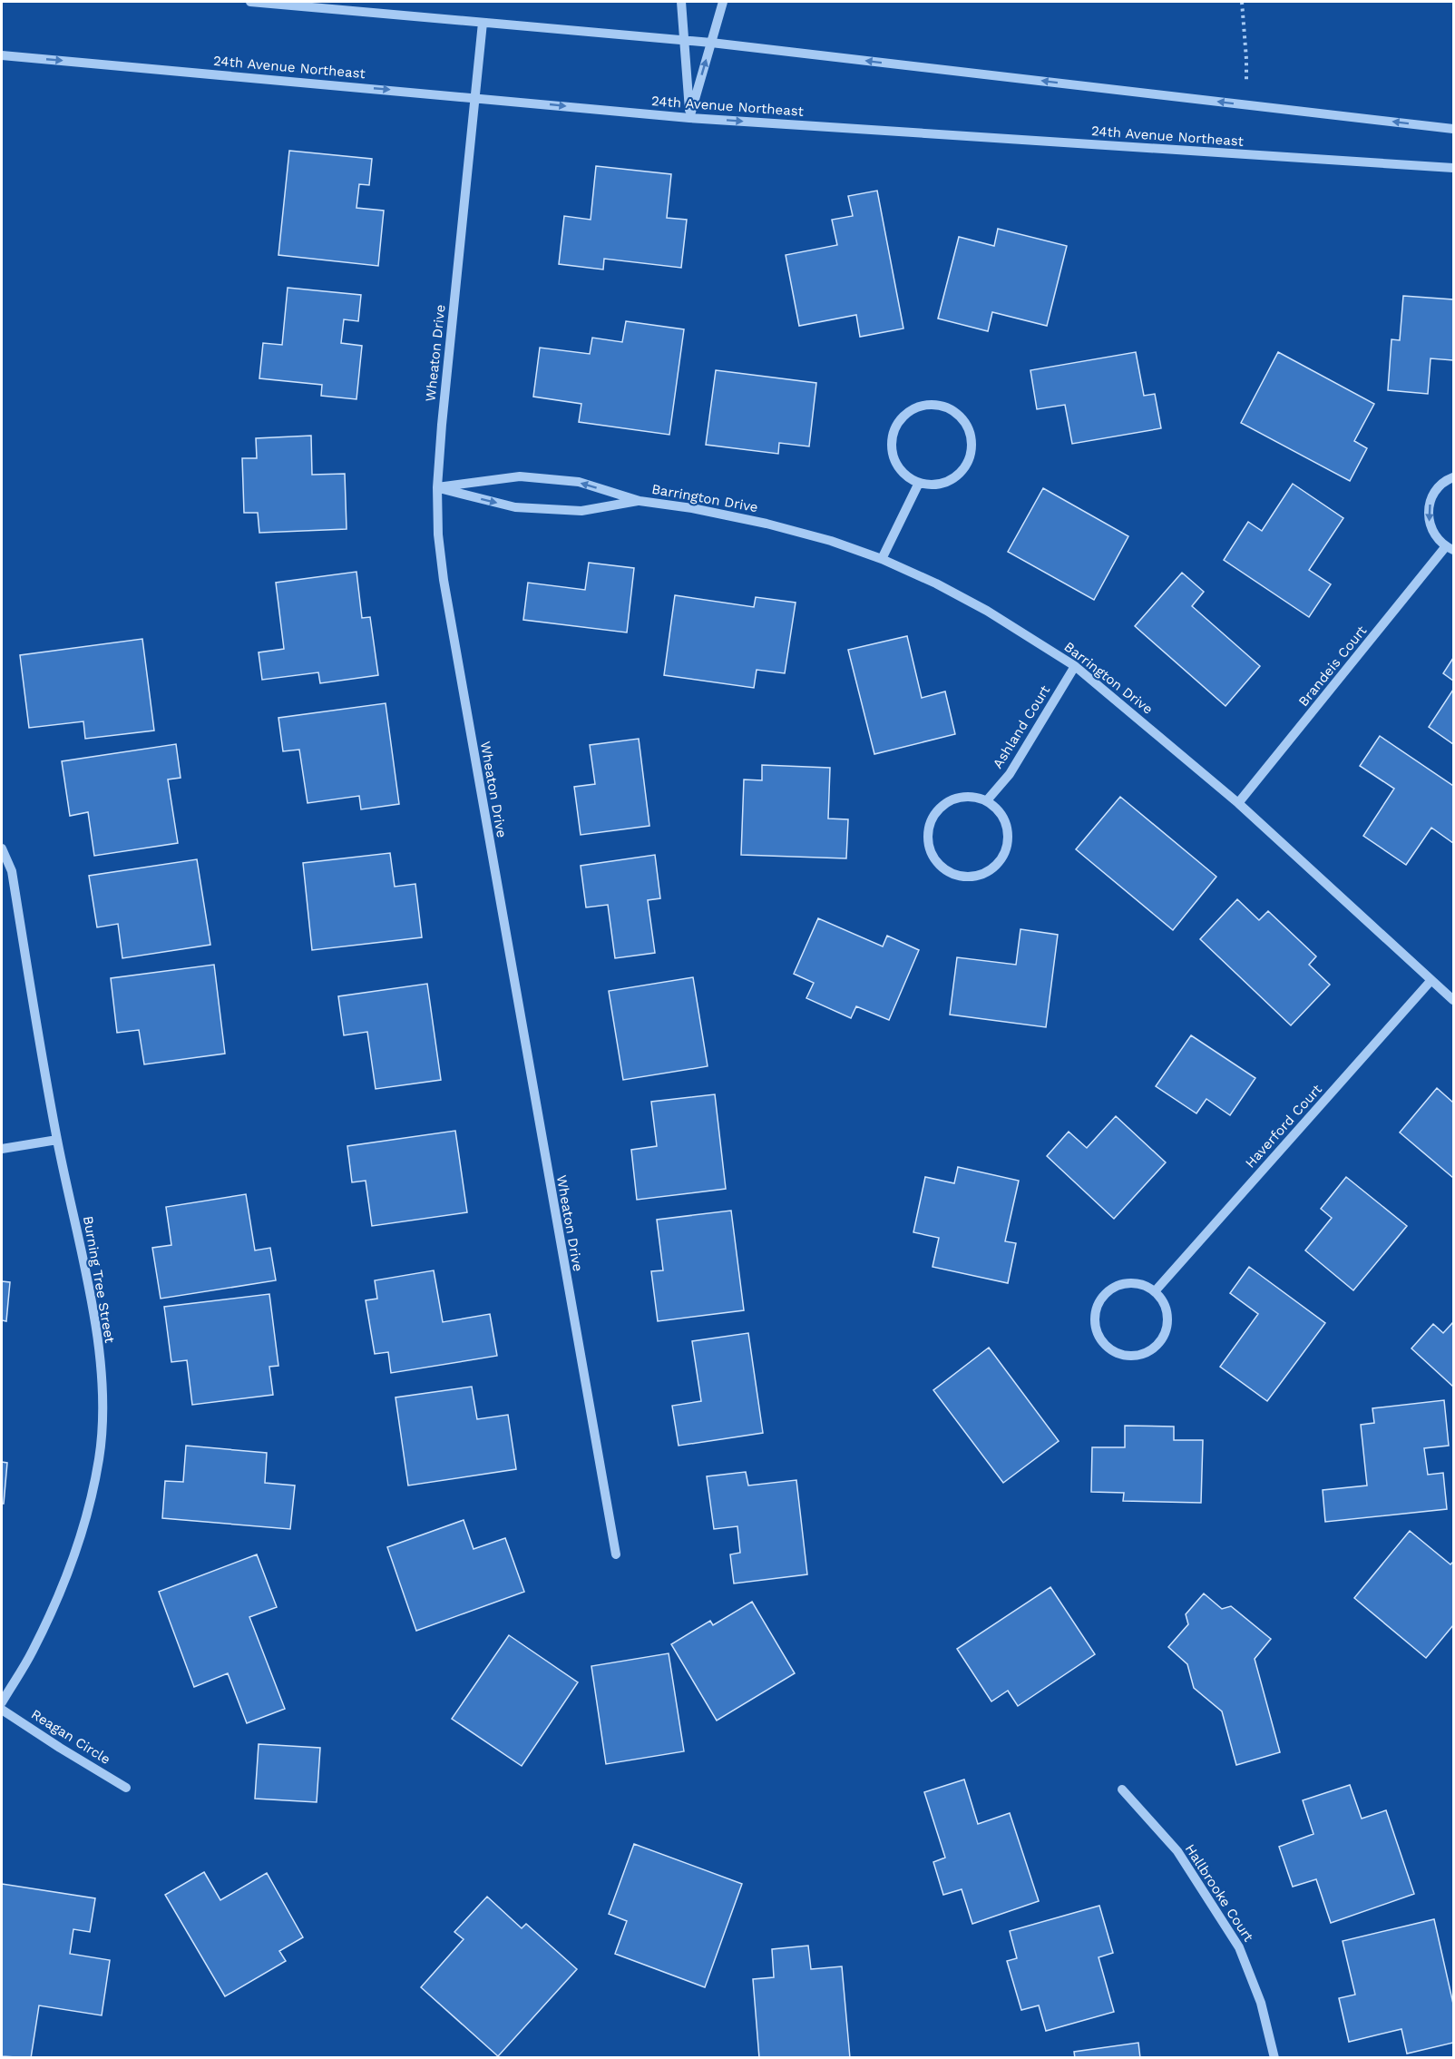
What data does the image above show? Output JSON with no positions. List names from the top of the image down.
{
  "streets": {
    "street": [
      "24th Avenue Northeast",
      "Wheaton Drive",
      "Barrington Drive",
      "Brandeis Court",
      "Ashland Court",
      "Haverford Court",
      "Burning Tree Street",
      "Reagan Circle",
      "Hallbrooke Court"
    ]
  },
  "crossings": [
    ["24th Avenue Northeast", "Wheaton Drive"],
    ["Wheaton Drive", "Barrington Drive"],
    ["Barrington Drive", "Brandeis Court"],
    ["Barrington Drive", "Ashland Court"],
    ["Barrington Drive", "Haverford Court"]
  ]
}
